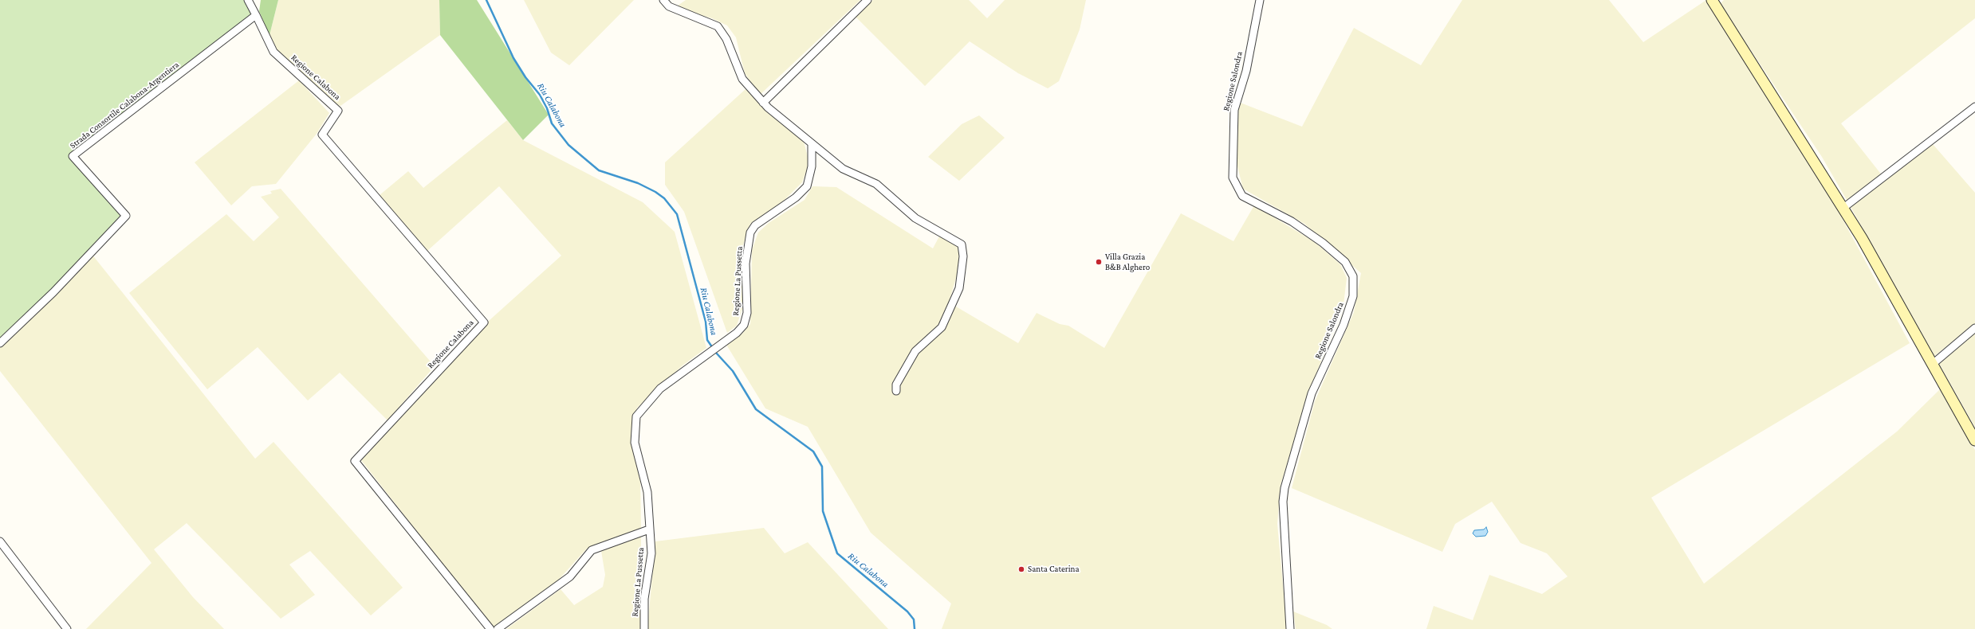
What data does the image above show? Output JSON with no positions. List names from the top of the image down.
{
  "streets": {
    "street": [
      "Regione Calabona",
      "Regione Salondra",
      "Strada Consortile Calabona-Argentiera",
      "Regione La Pussetta"
    ]
  },
  "crossings": [
    ["Regione Calabona", "Strada Consortile Calabona-Argentiera"]
  ],
  "water": ["Riu Calabona"],
  "places": ["Villa Grazia B&B Alghero", "Santa Caterina"]
}
